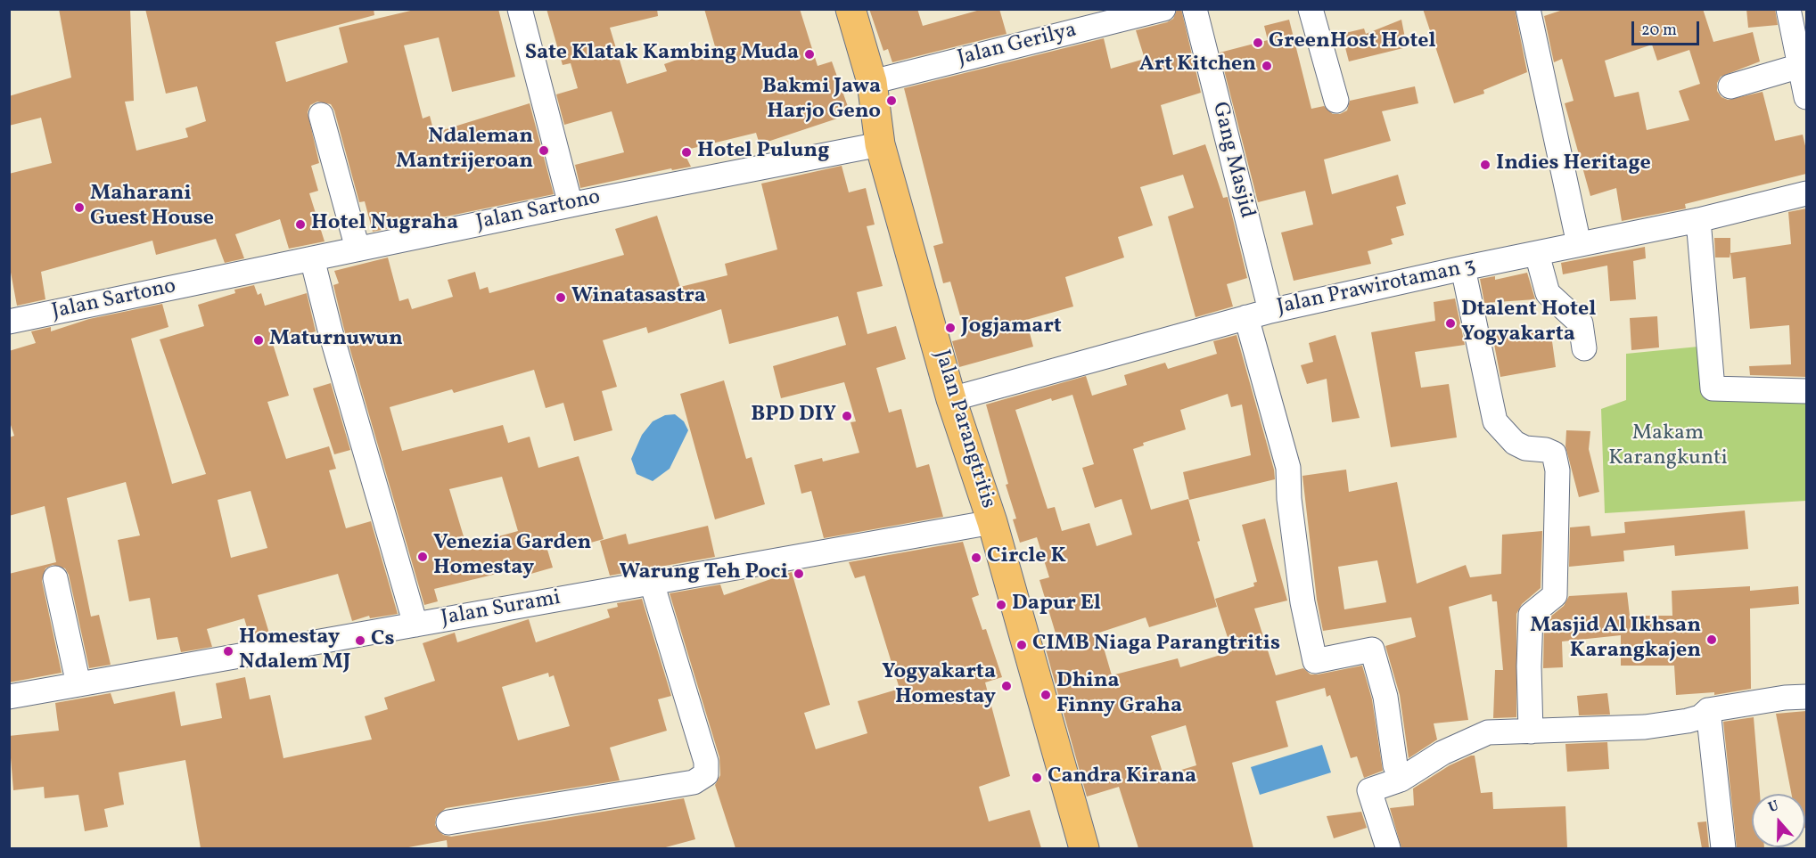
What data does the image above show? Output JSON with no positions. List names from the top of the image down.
{
  "streets": {
    "main road": ["Jalan Parangtritis"],
    "street": [
      "Jalan Gerilya",
      "Gang Masjid",
      "Jalan Sartono",
      "Jalan Prawirotaman 3",
      "Jalan Surami"
    ]
  },
  "crossings": [
    ["Jalan Gerilya", "Jalan Parangtritis"],
    ["Gang Masjid", "Jalan Prawirotaman 3"],
    ["Jalan Sartono", "Jalan Parangtritis"],
    ["Jalan Prawirotaman 3", "Jalan Parangtritis"],
    ["Jalan Parangtritis", "Jalan Surami"]
  ],
  "parks": ["Makam Karangkunti"],
  "places": [
    "GreenHost Hotel",
    "Sate Klatak Kambing Muda",
    "Art Kitchen",
    "Bakmi Jawa Harjo Geno",
    "Ndaleman Mantrijeroan",
    "Hotel Pulung",
    "Indies Heritage",
    "Maharani Guest House",
    "Hotel Nugraha",
    "Winatasastra",
    "Dtalent Hotel Yogyakarta",
    "Jogjamart",
    "Maturnuwun",
    "BPD DIY",
    "Venezia Garden Homestay",
    "Circle K",
    "Warung Teh Poci",
    "Dapur El",
    "Masjid Al Ikhsan Karangkajen",
    "Cs",
    "CIMB Niaga Parangtritis",
    "Homestay Ndalem MJ",
    "Yogyakarta Homestay",
    "Dhina Finny Graha",
    "Candra Kirana"
  ],
  "scale_bar": "20 m",
  "north": "top"
}
